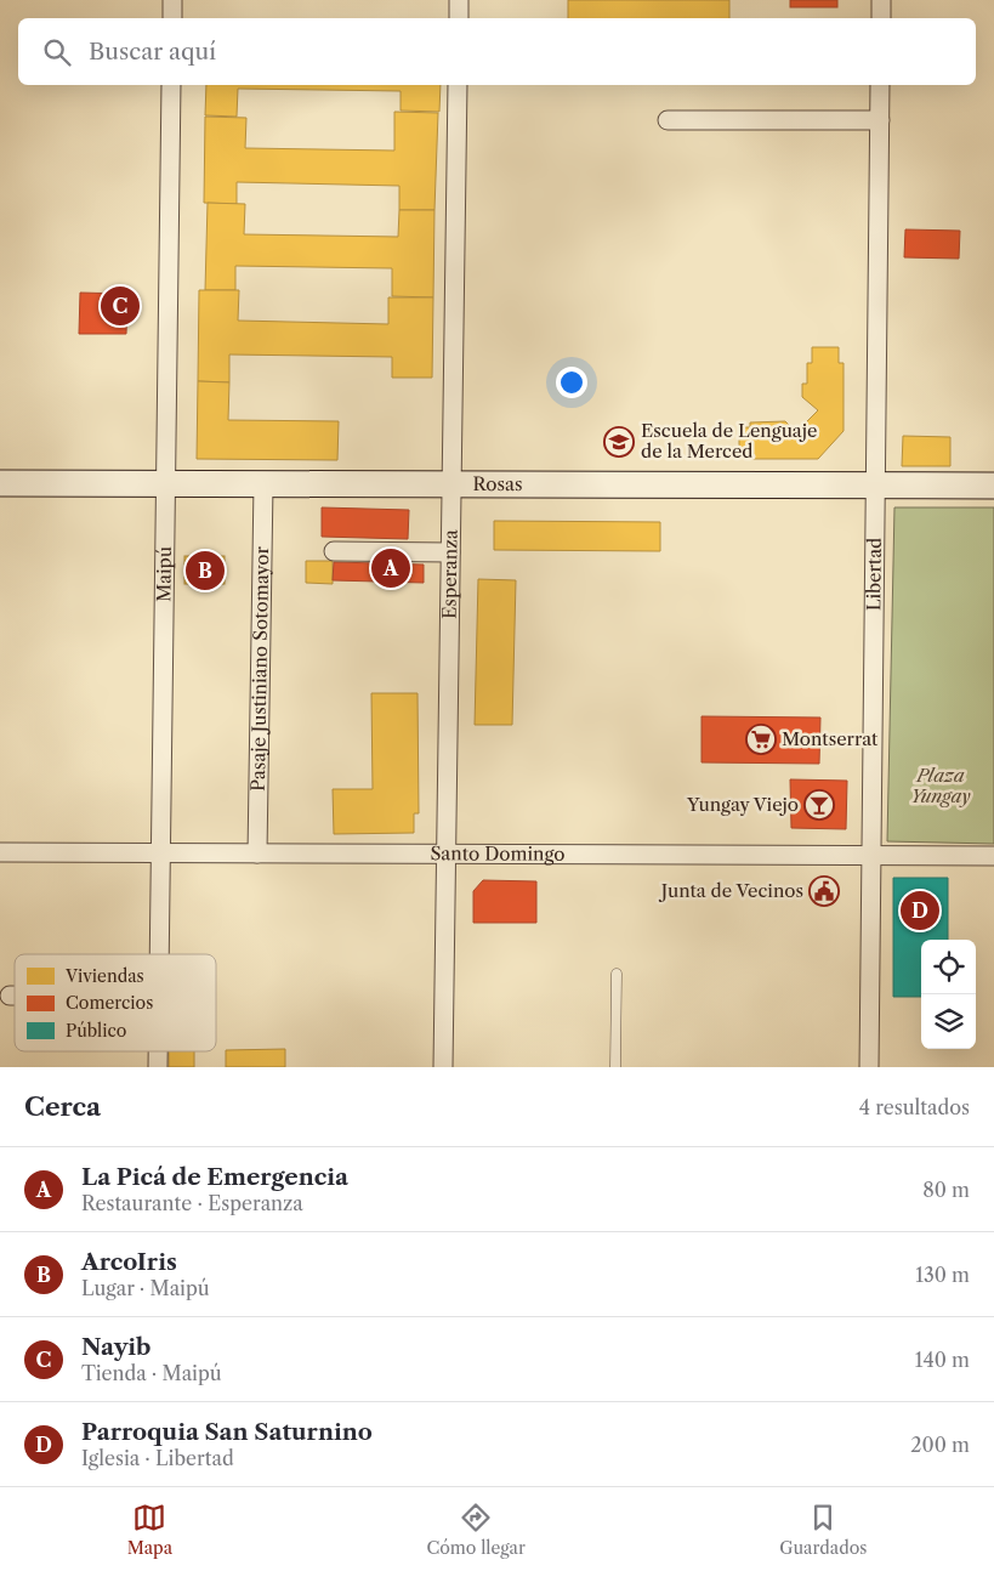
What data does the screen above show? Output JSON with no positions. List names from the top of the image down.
{
  "streets": {
    "street": [
      "Rosas",
      "Maipú",
      "Esperanza",
      "Libertad",
      "Pasaje Justiniano Sotomayor",
      "Santo Domingo"
    ]
  },
  "crossings": [
    ["Rosas", "Maipú"],
    ["Rosas", "Esperanza"],
    ["Rosas", "Libertad"],
    ["Rosas", "Pasaje Justiniano Sotomayor"],
    ["Maipú", "Santo Domingo"],
    ["Esperanza", "Santo Domingo"],
    ["Libertad", "Santo Domingo"],
    ["Pasaje Justiniano Sotomayor", "Santo Domingo"]
  ],
  "parks": ["Plaza Yungay"],
  "places": {
    "school or university": ["Escuela de Lenguaje de la Merced"],
    "supermarket": ["Montserrat"],
    "bar": ["Yungay Viejo"],
    "public building": ["Junta de Vecinos"]
  },
  "legend": ["Viviendas", "Comercios", "Público"],
  "page": {
    "search": "Buscar aquí",
    "pins": [
      "C",
      "A",
      "B",
      "D"
    ],
    "heading": ["Cerca", "4 resultados"],
    "list": [
      {
        "mark": "A",
        "name": "La Picá de Emergencia",
        "note": "Restaurante · Esperanza",
        "value": "80 m"
      },
      {
        "mark": "B",
        "name": "ArcoIris",
        "note": "Lugar · Maipú",
        "value": "130 m"
      },
      {
        "mark": "C",
        "name": "Nayib",
        "note": "Tienda · Maipú",
        "value": "140 m"
      },
      {
        "mark": "D",
        "name": "Parroquia San Saturnino",
        "note": "Iglesia · Libertad",
        "value": "200 m"
      }
    ],
    "nav": ["Mapa", "Cómo llegar", "Guardados"]
  }
}
